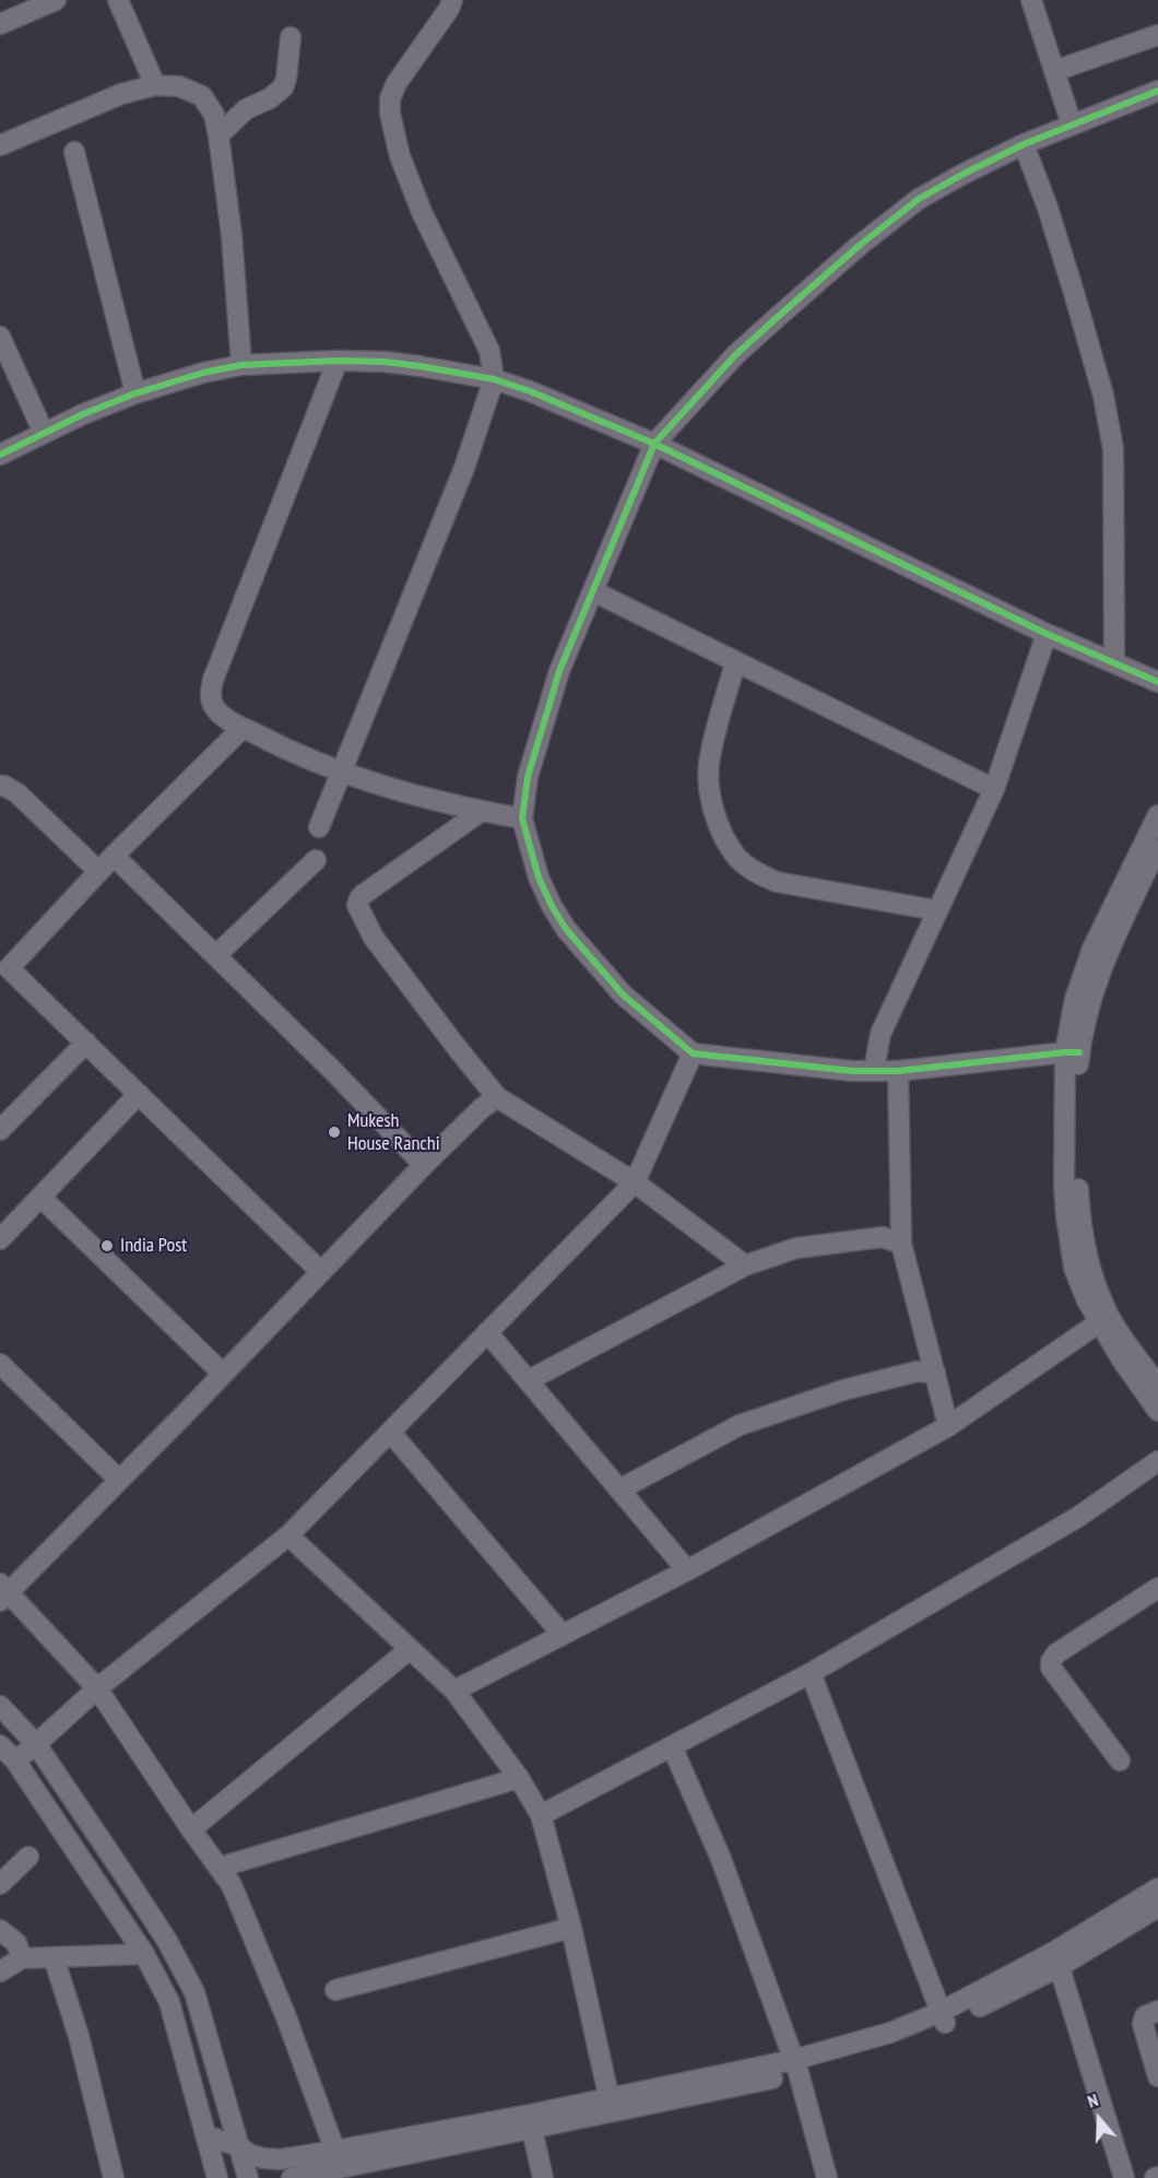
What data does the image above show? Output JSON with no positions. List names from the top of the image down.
{
  "places": ["Mukesh House Ranchi", "India Post"],
  "north": "top"
}
